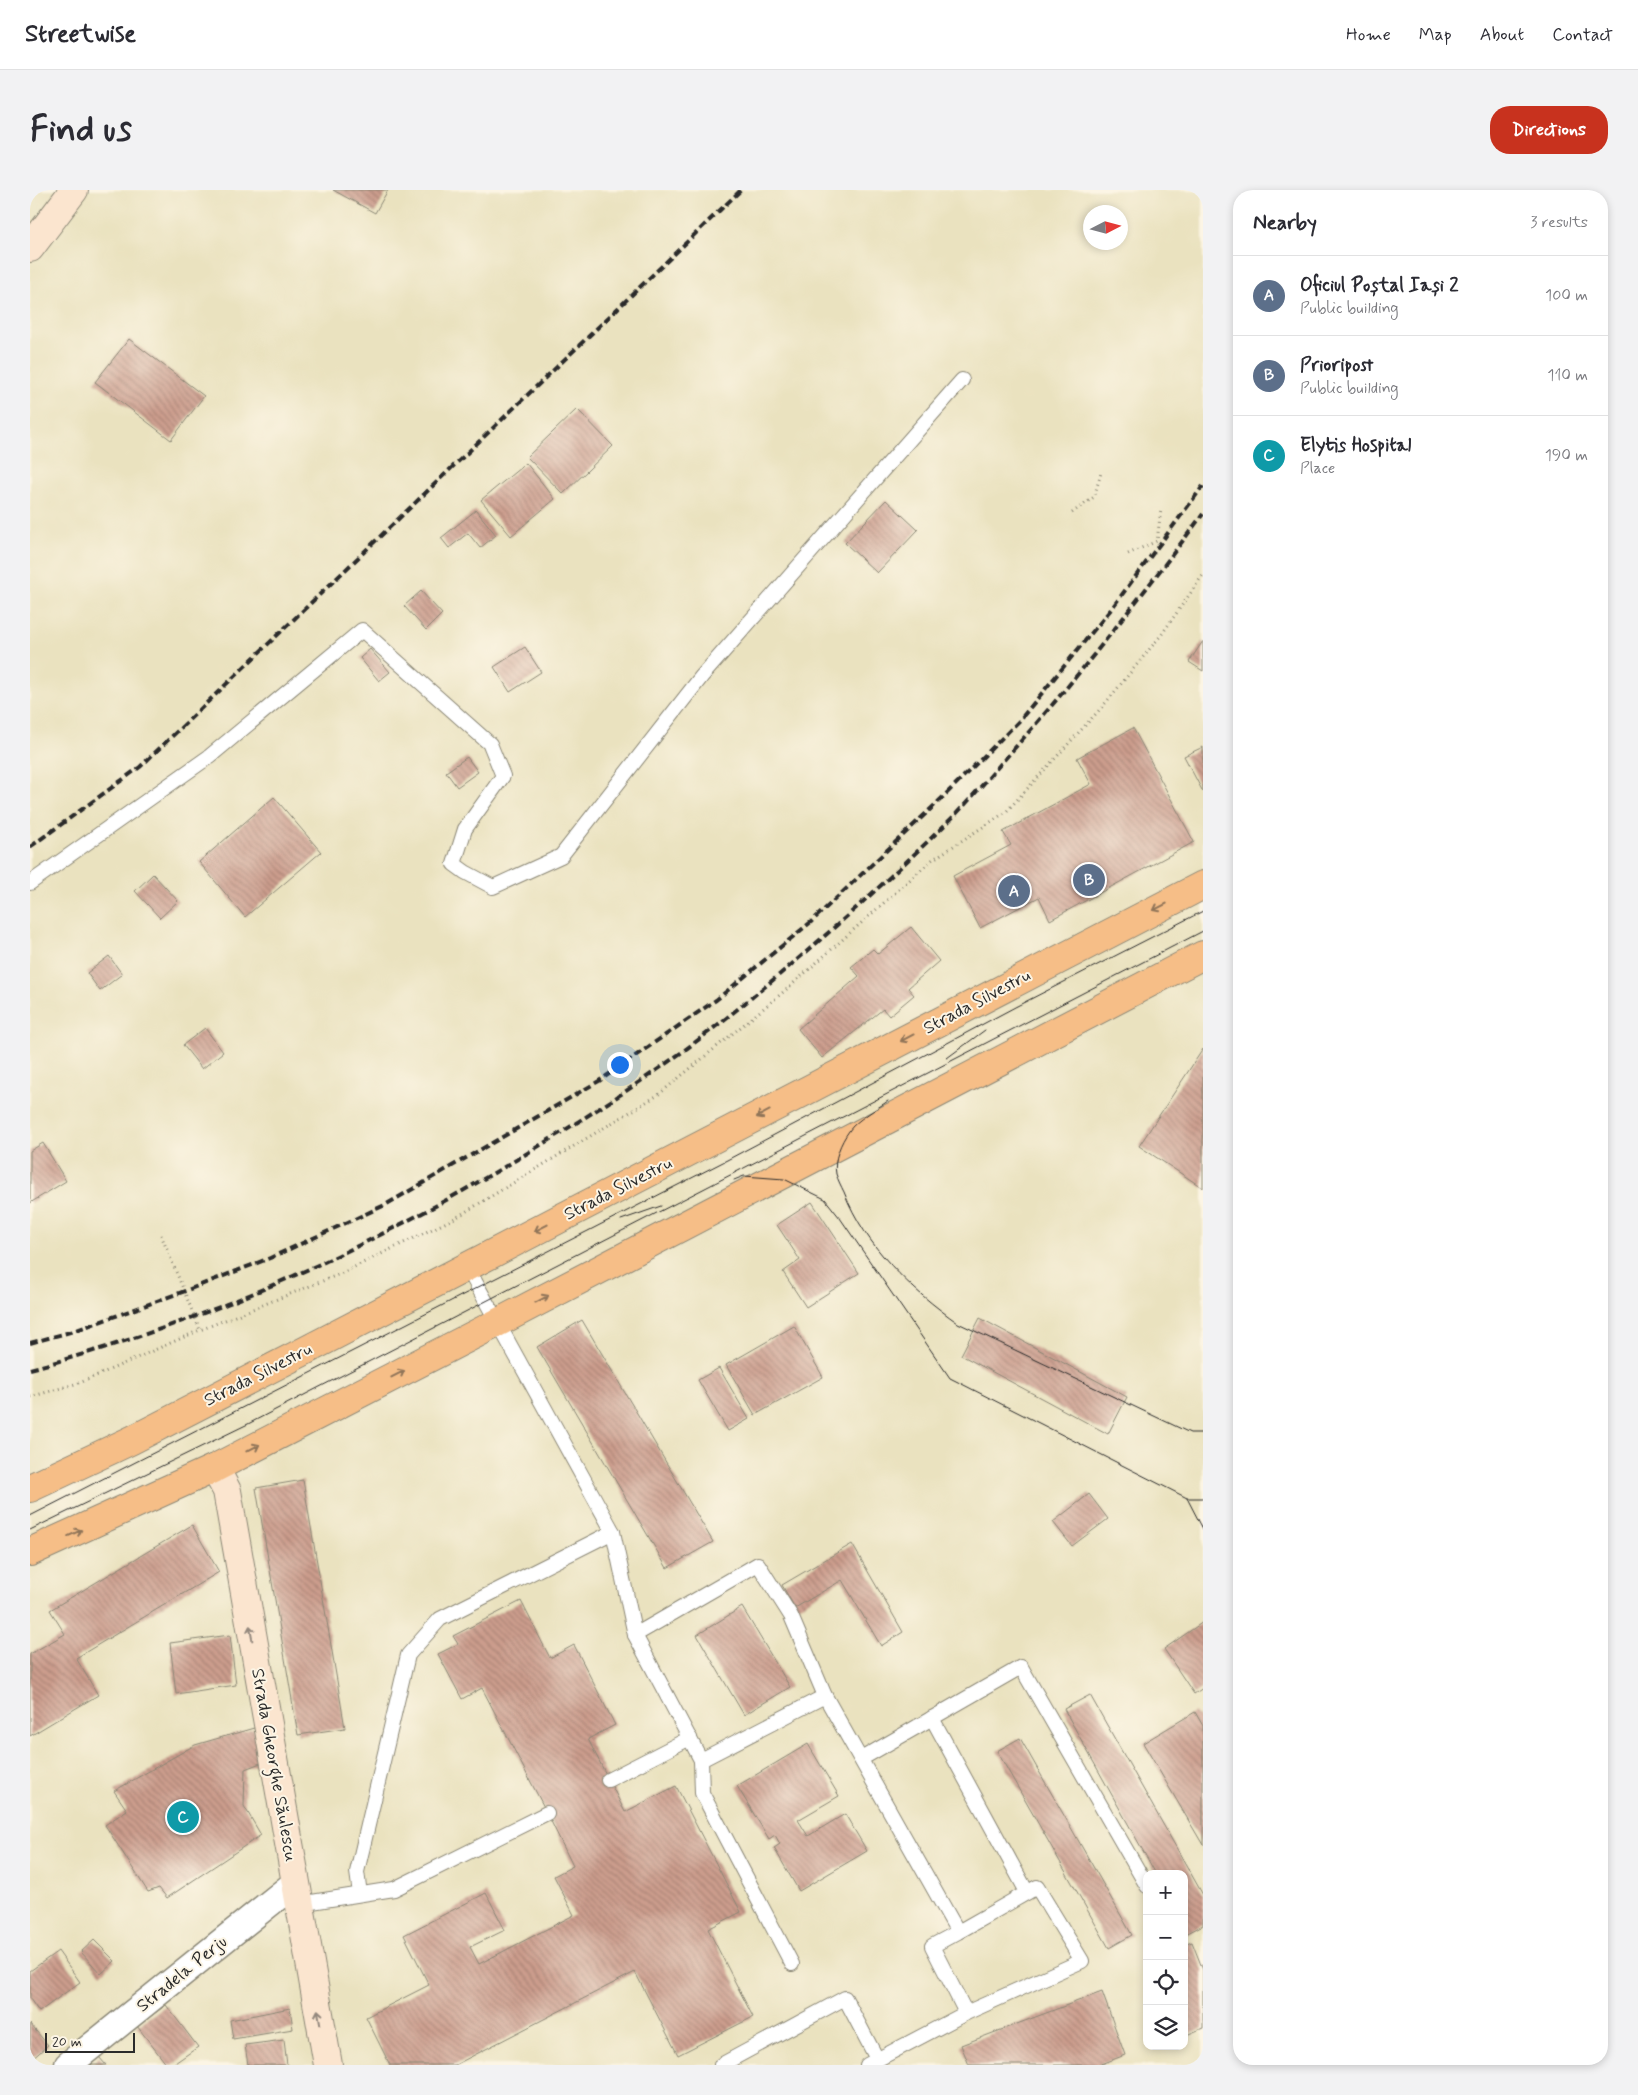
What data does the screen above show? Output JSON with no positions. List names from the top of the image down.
{
  "streets": {
    "main road": ["Strada Silvestru"],
    "street": ["Strada Gheorghe Săulescu", "Stradela Perju"]
  },
  "crossings": [
    ["Strada Gheorghe Săulescu", "Stradela Perju"]
  ],
  "one_way": ["Strada Gheorghe Săulescu"],
  "scale_bar": "20 m",
  "north": "right",
  "page": {
    "header": "Streetwise",
    "nav": [
      "Home",
      "Map",
      "About",
      "Contact"
    ],
    "buttons": "Directions",
    "title": "Find us",
    "heading": ["Nearby", "3 results"],
    "list": [
      {
        "mark": "A",
        "name": "Oficiul Poștal Iași 2",
        "note": "Public building",
        "value": "100 m"
      },
      {
        "mark": "B",
        "name": "Prioripost",
        "note": "Public building",
        "value": "110 m"
      },
      {
        "mark": "C",
        "name": "Elytis Hospital",
        "note": "Place",
        "value": "190 m"
      }
    ],
    "pins": ["B", "A", "C"],
    "map_buttons": ["+", "−"],
    "scale": "20 m"
  }
}
